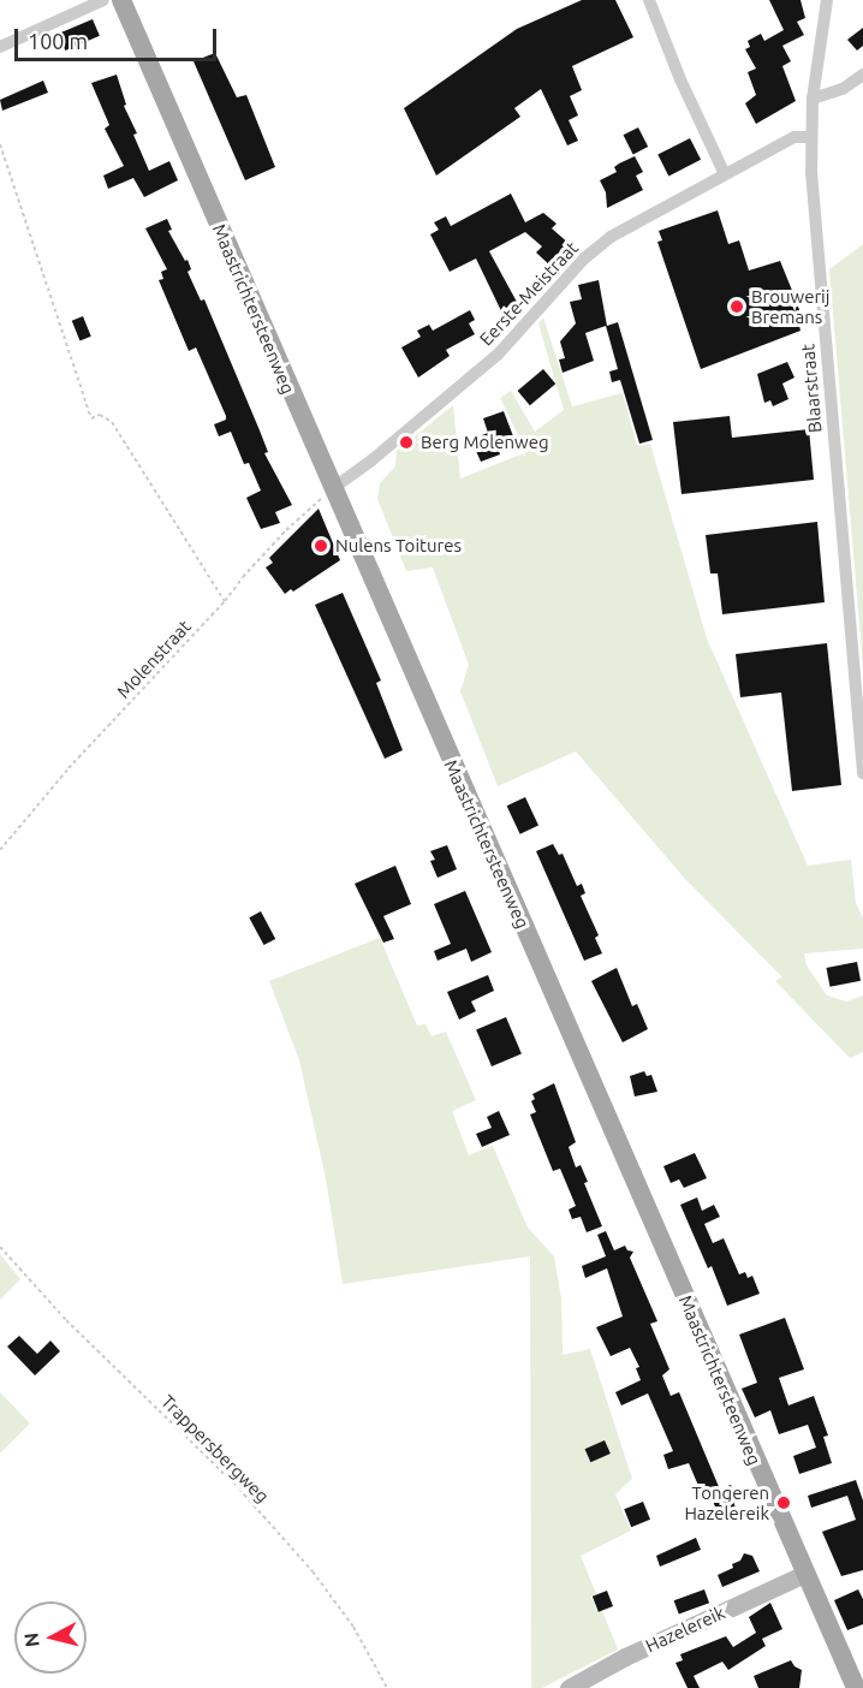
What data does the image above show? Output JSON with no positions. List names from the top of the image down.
{
  "streets": {
    "main road": ["Maastrichtersteenweg"],
    "street": ["Eerste-Meistraat", "Blaarstraat", "Hazelereik"],
    "path": ["Molenstraat", "Trappersbergweg"]
  },
  "crossings": [
    ["Eerste-Meistraat", "Maastrichtersteenweg"],
    ["Eerste-Meistraat", "Blaarstraat"],
    ["Eerste-Meistraat", "Molenstraat"],
    ["Maastrichtersteenweg", "Molenstraat"],
    ["Maastrichtersteenweg", "Hazelereik"]
  ],
  "places": [
    "Brouwerij Bremans",
    "Berg Molenweg",
    "Nulens Toitures",
    "Tongeren Hazelereik"
  ],
  "scale_bar": "100 m",
  "north": "left"
}
